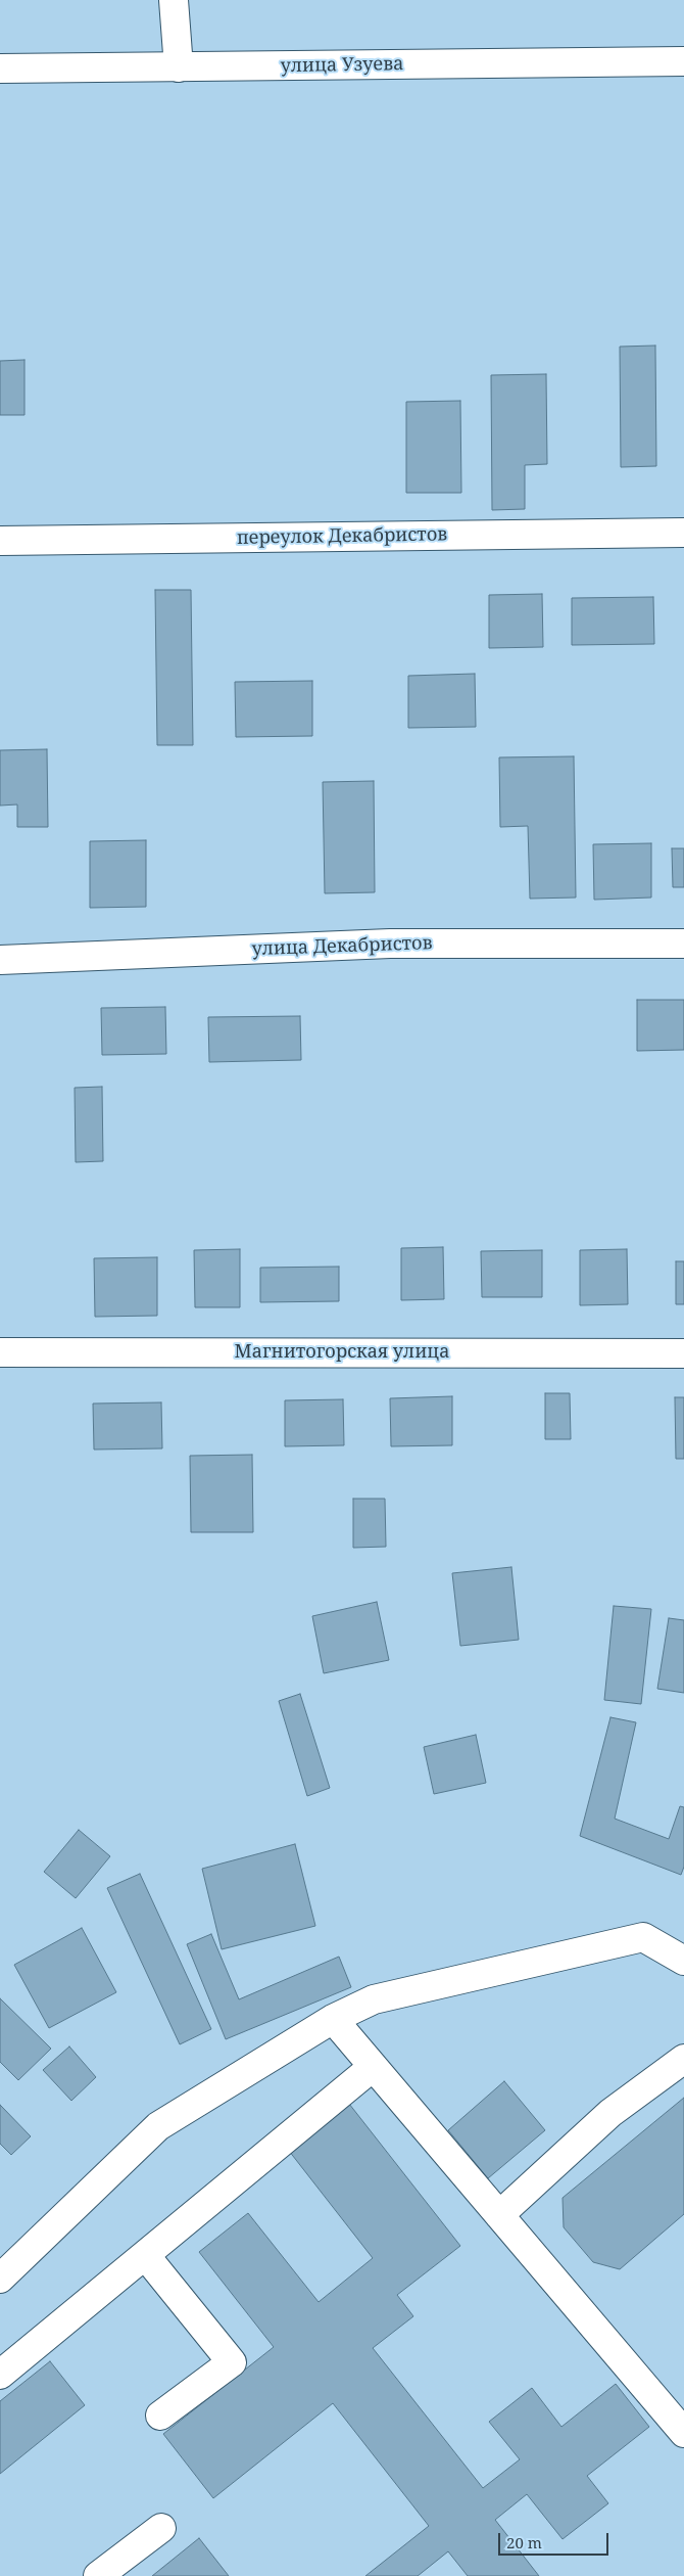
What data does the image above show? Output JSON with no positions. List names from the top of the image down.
{
  "streets": {
    "street": [
      "улица Узуева",
      "переулок Декабристов",
      "улица Декабристов",
      "Магнитогорская улица"
    ]
  },
  "scale_bar": "20 m"
}
